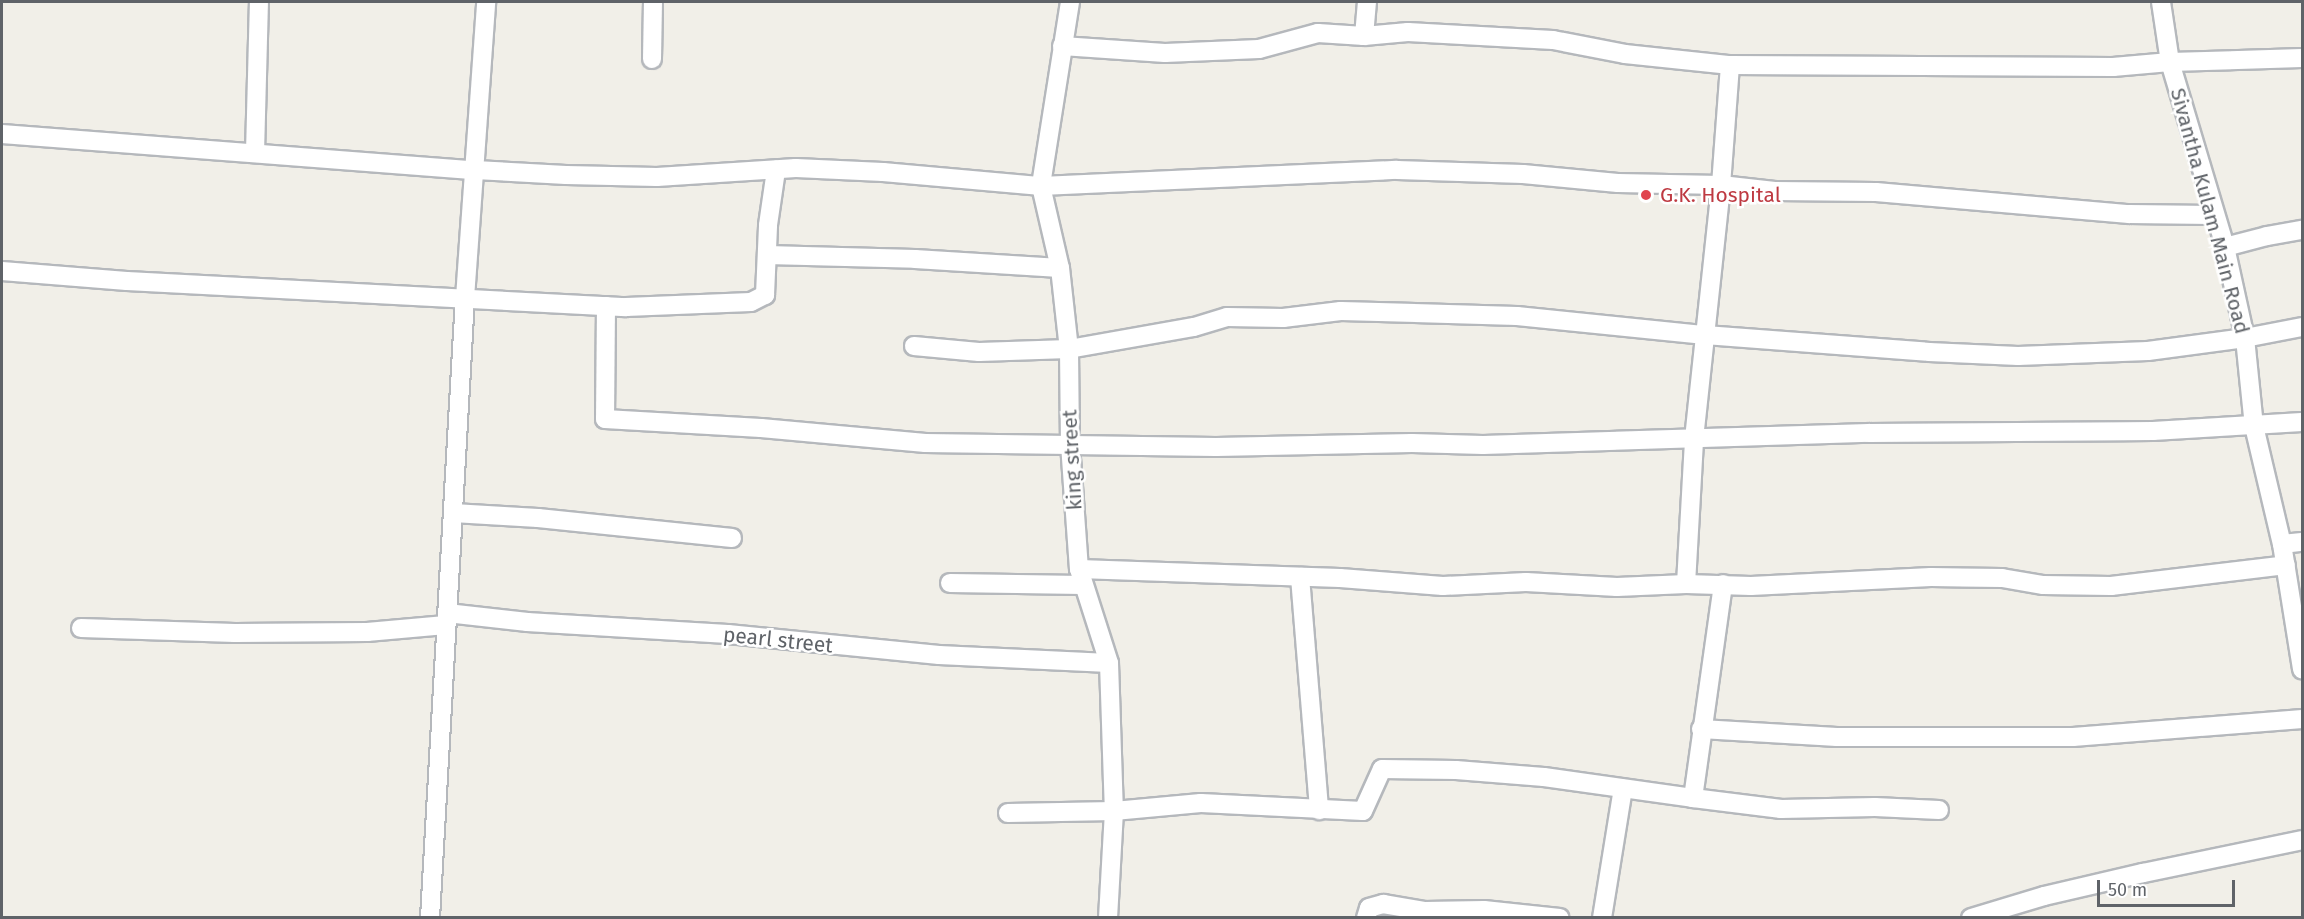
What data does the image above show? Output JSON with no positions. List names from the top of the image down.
{
  "streets": {
    "street": ["Sivantha Kulam Main Road", "king street", "pearl street"]
  },
  "crossings": [
    ["king street", "pearl street"]
  ],
  "places": ["G.K. Hospital"],
  "scale_bar": "50 m"
}
